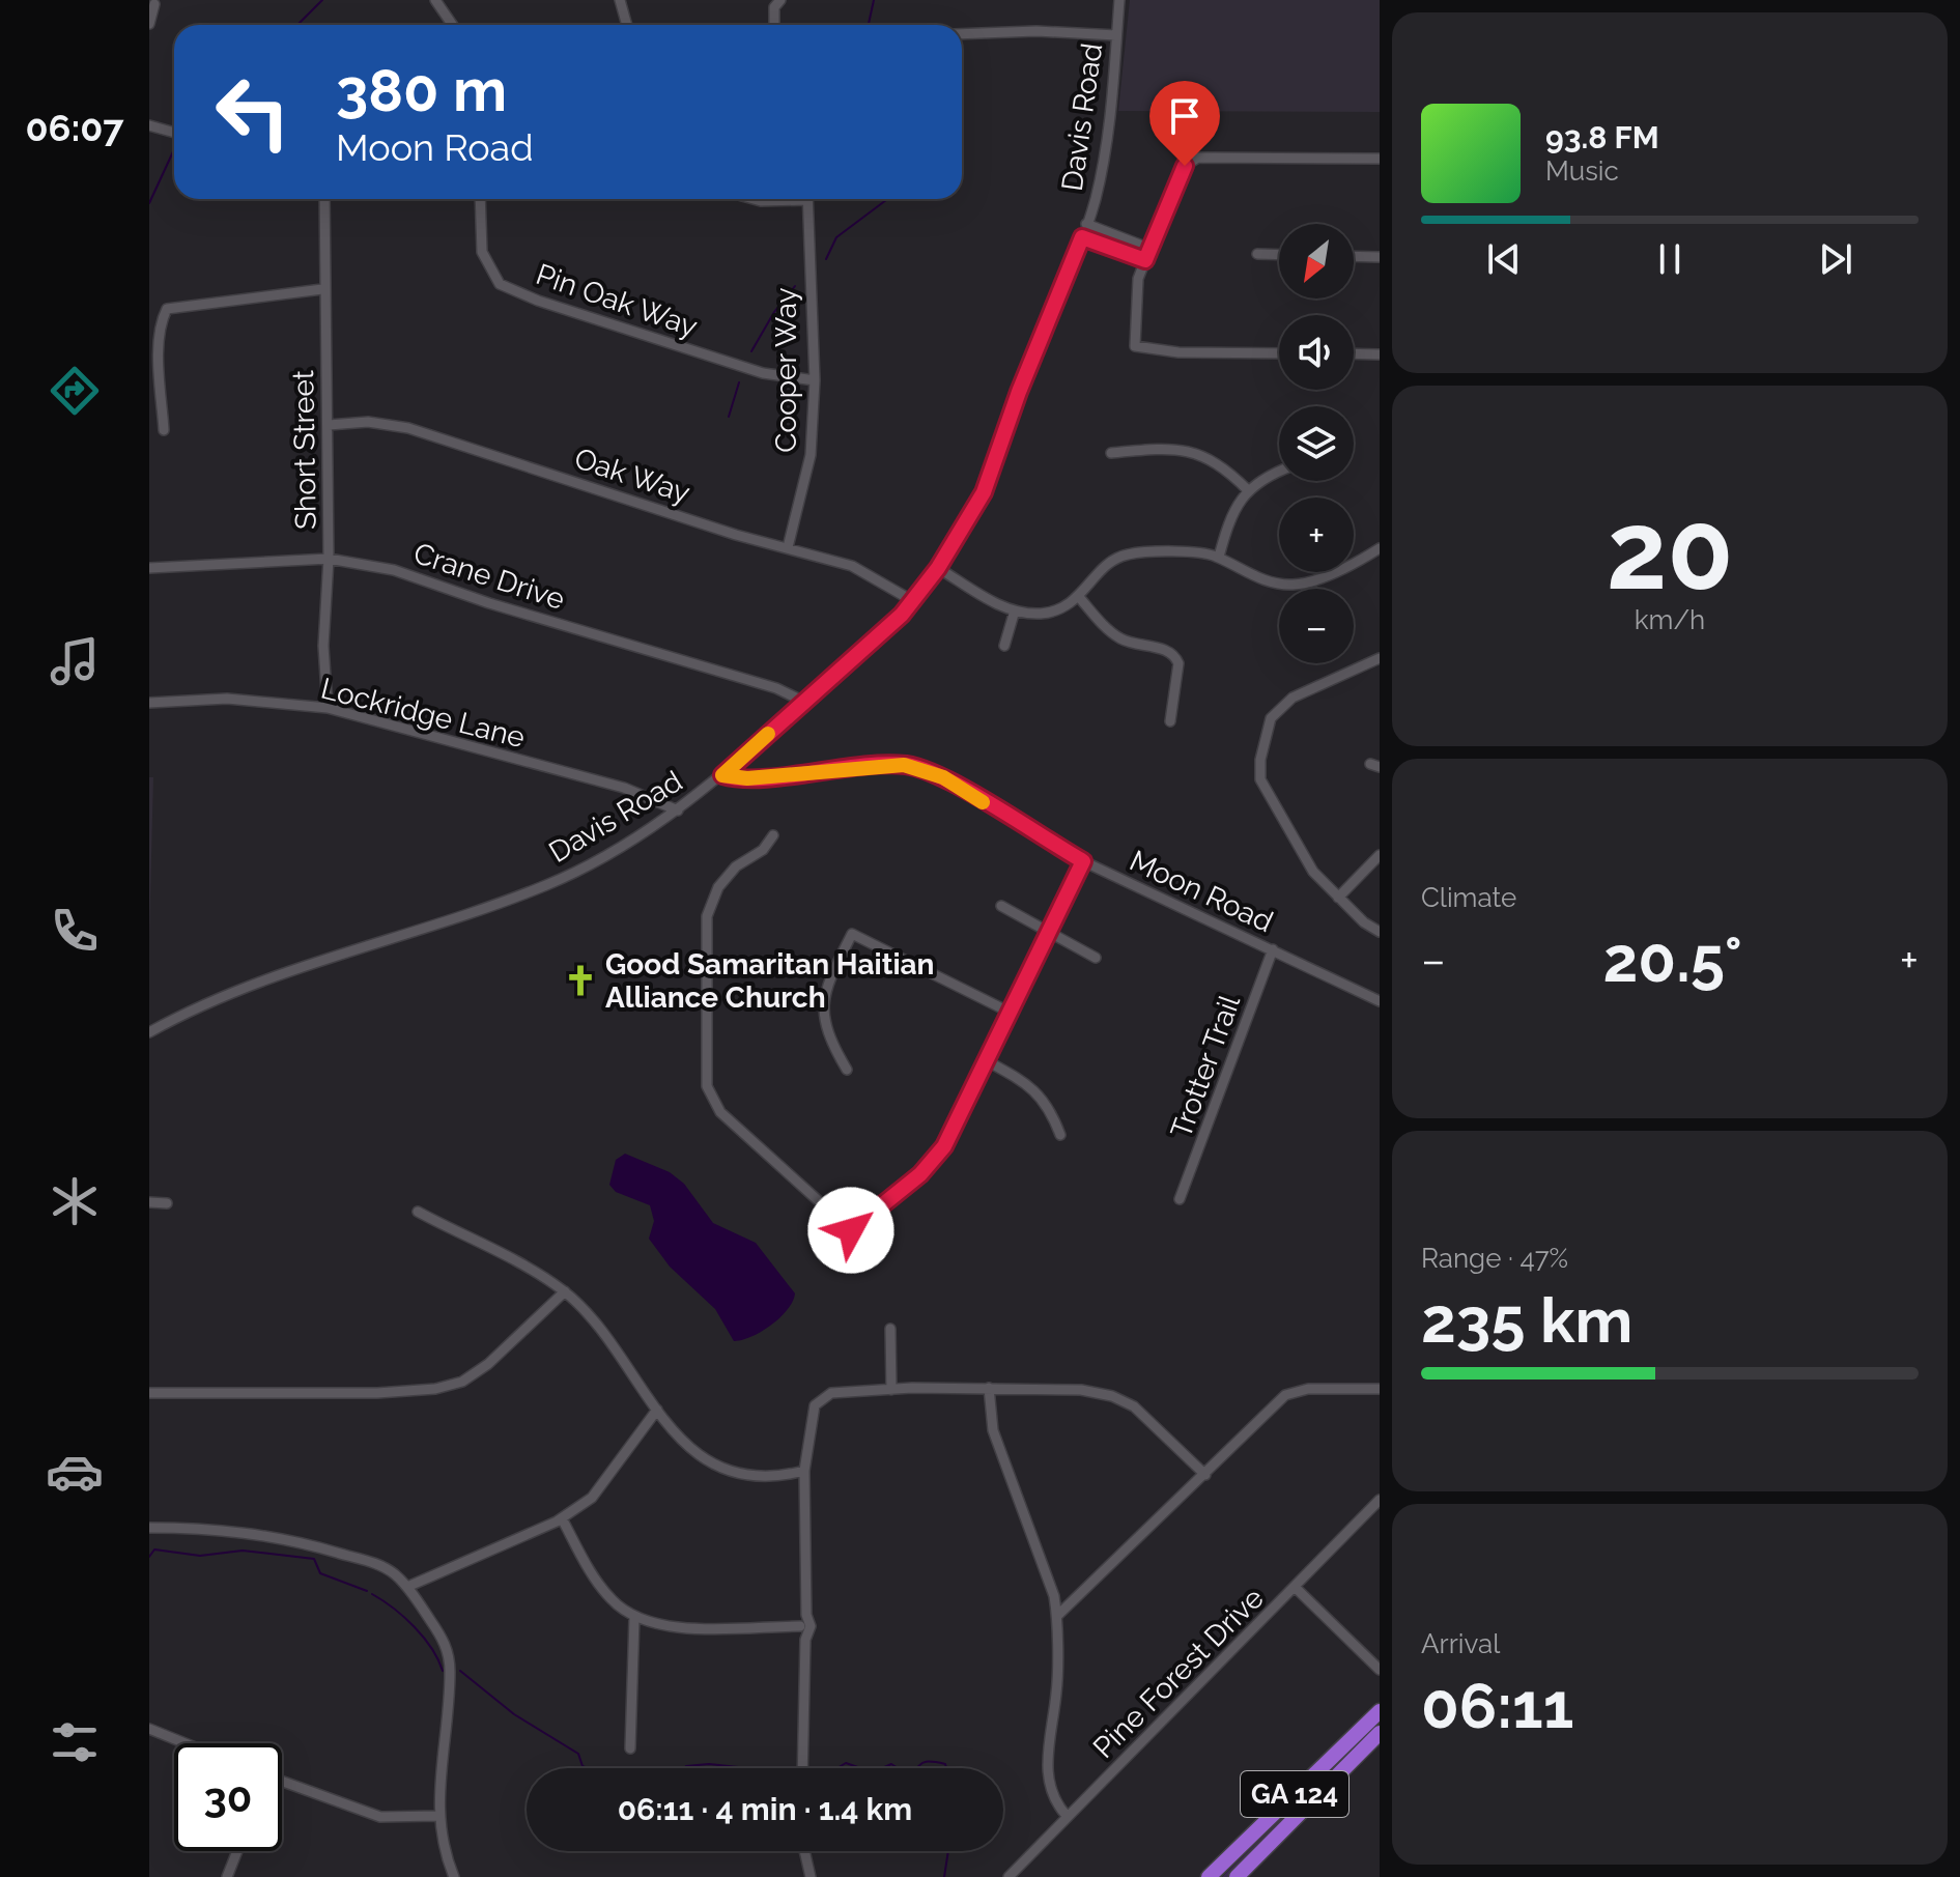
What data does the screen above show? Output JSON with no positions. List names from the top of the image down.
{
  "streets": {
    "highway": ["GA 124"],
    "street": [
      "Davis Road",
      "Pin Oak Way",
      "Cooper Way",
      "Short Street",
      "Oak Way",
      "Crane Drive",
      "Lockridge Lane",
      "Moon Road",
      "Trotter Trail",
      "Pine Forest Drive"
    ]
  },
  "crossings": [
    ["Davis Road", "Oak Way"],
    ["Davis Road", "Crane Drive"],
    ["Davis Road", "Lockridge Lane"],
    ["Davis Road", "Moon Road"],
    ["Pin Oak Way", "Cooper Way"],
    ["Cooper Way", "Oak Way"],
    ["Short Street", "Oak Way"],
    ["Short Street", "Crane Drive"],
    ["Short Street", "Lockridge Lane"],
    ["Moon Road", "Trotter Trail"]
  ],
  "places": {
    "church": ["Good Samaritan Haitian Alliance Church"]
  },
  "north": "bottom left",
  "page": {
    "tabs": "06:07",
    "turn": ["380 m", "Moon Road"],
    "song": ["93.8 FM", "Music"],
    "map_buttons": ["+", "−"],
    "tile": [
      ["20", "km/h"],
      "Climate",
      ["Range · 47%", "235 km"],
      ["Arrival", "06:11"]
    ],
    "heat": ["−", "20.5°", "+"],
    "limit": "30",
    "trip": "06:11 · 4 min · 1.4 km"
  }
}
